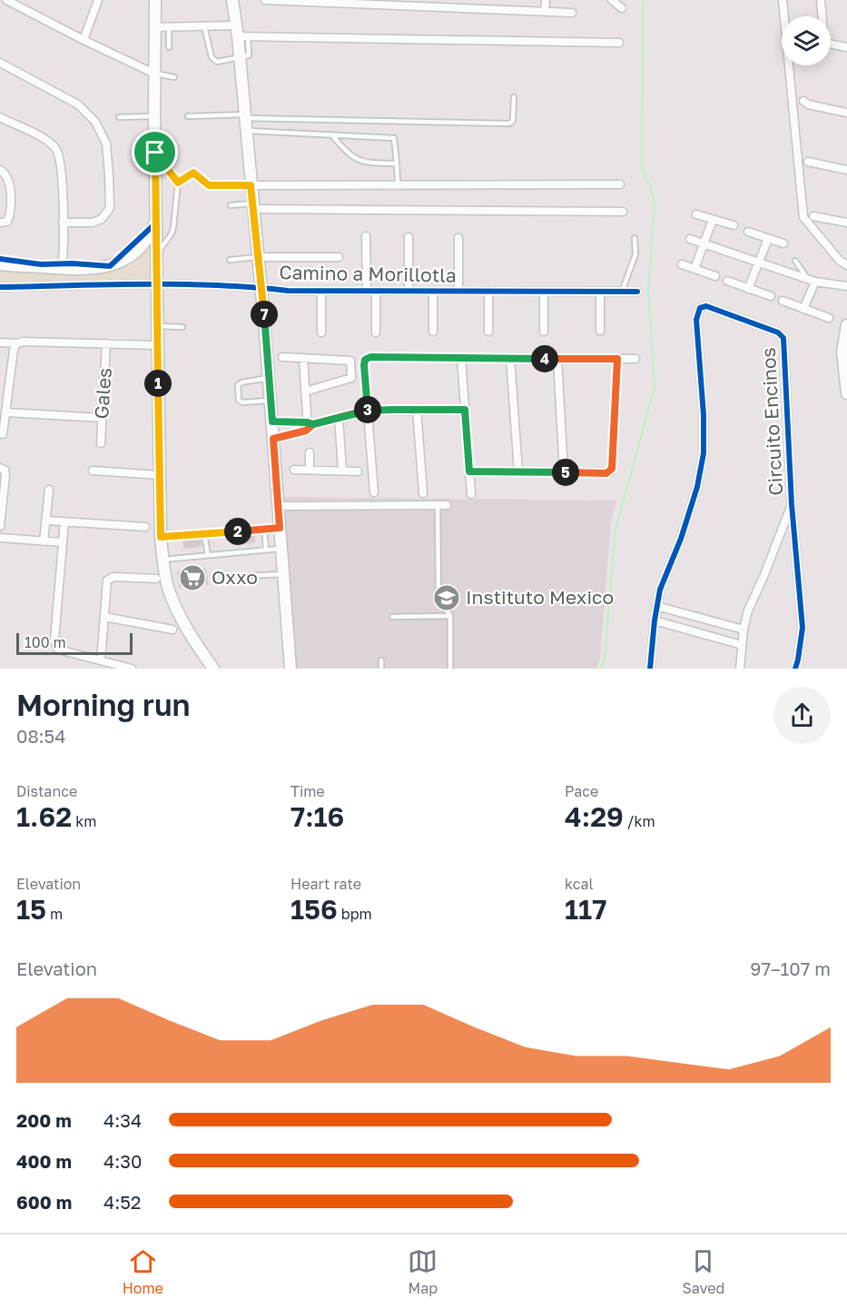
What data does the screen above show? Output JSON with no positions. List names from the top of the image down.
{
  "streets": {
    "street": ["Camino a Morillotla", "Gales", "Circuito Encinos"]
  },
  "places": {
    "supermarket": ["Oxxo"],
    "school or university": ["Instituto Mexico"]
  },
  "scale_bar": "100 m",
  "page": {
    "pins": [
      "7",
      "4",
      "1",
      "3",
      "5",
      "2"
    ],
    "scale": "100 m",
    "heading": ["Morning run", "08:54"],
    "stats": [
      ["Distance", "1.62 km"],
      ["Time", "7:16"],
      ["Pace", "4:29 /km"],
      ["Elevation", "15 m"],
      ["Heart rate", "156 bpm"],
      ["kcal", "117"]
    ],
    "chart": ["Elevation", "97–107 m"],
    "list": [
      {
        "name": "200 m",
        "note": "4:34"
      },
      {
        "name": "400 m",
        "note": "4:30"
      },
      {
        "name": "600 m",
        "note": "4:52"
      }
    ],
    "tabs": ["Home", "Map", "Saved"]
  }
}
